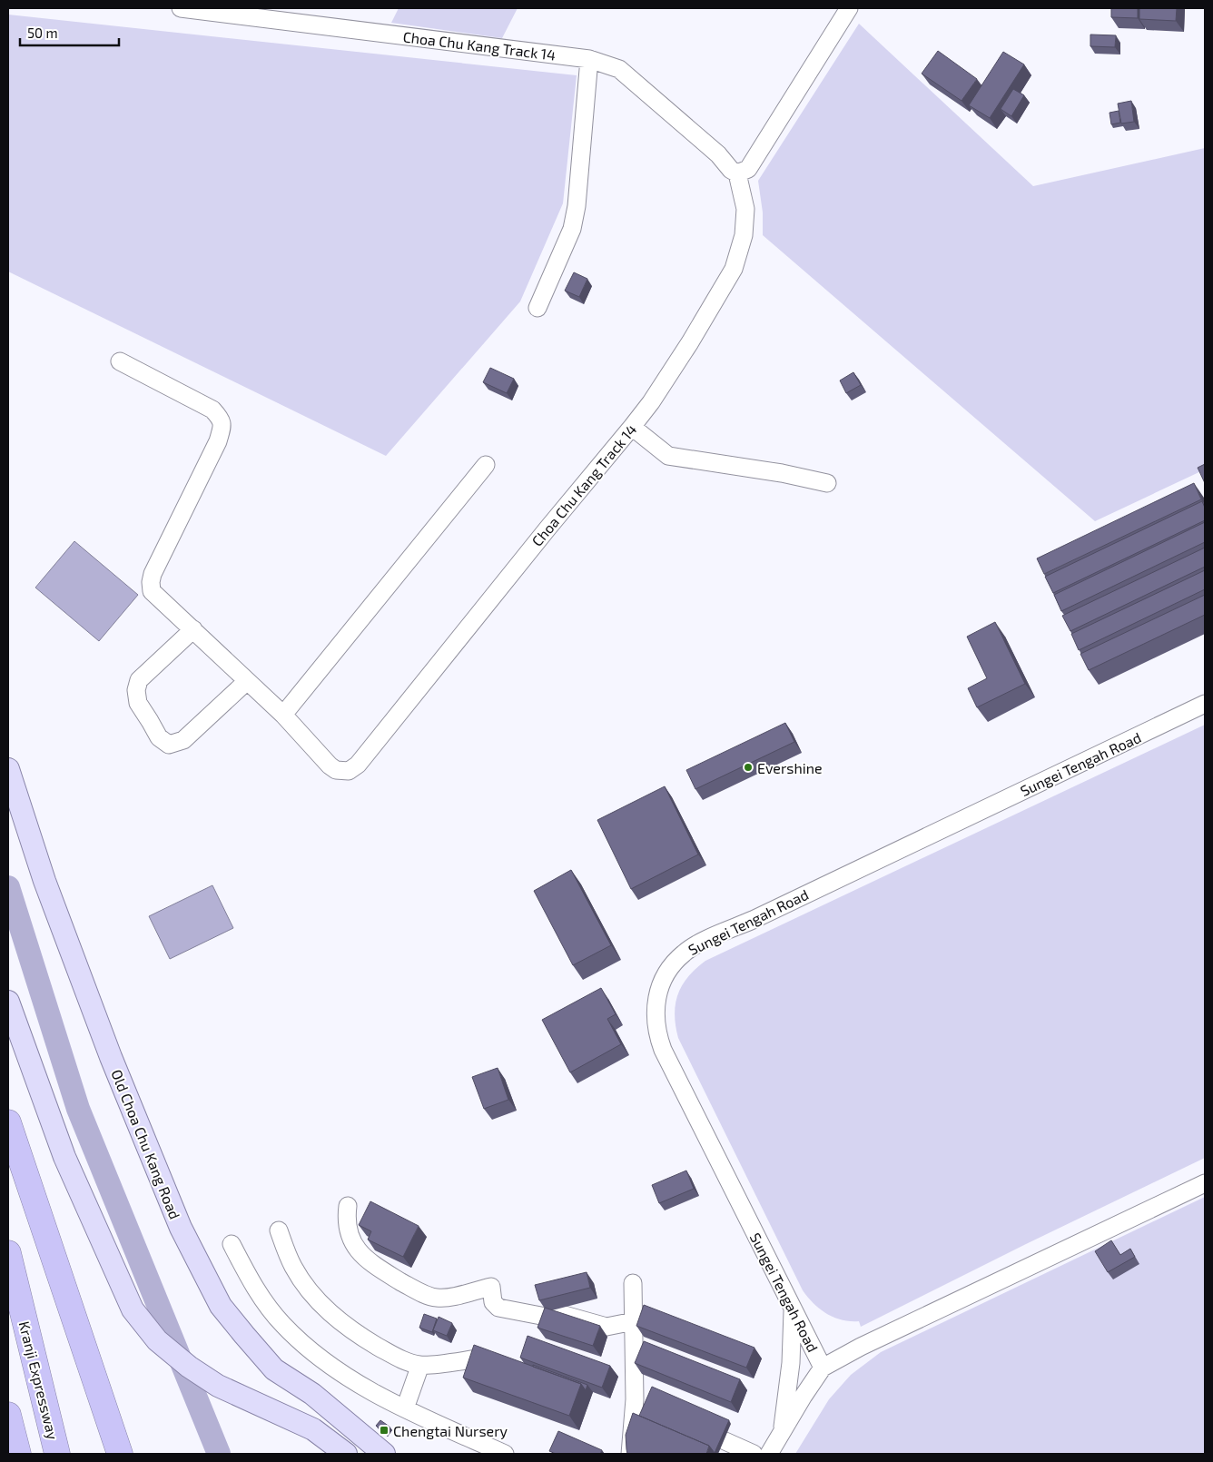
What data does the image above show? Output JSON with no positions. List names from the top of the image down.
{
  "streets": {
    "highway": ["Kranji Expressway"],
    "main road": ["Old Choa Chu Kang Road"],
    "street": ["Choa Chu Kang Track 14", "Sungei Tengah Road"]
  },
  "places": {
    "other": ["Evershine"],
    "transit": ["Chengtai Nursery"]
  },
  "scale_bar": "50 m"
}
